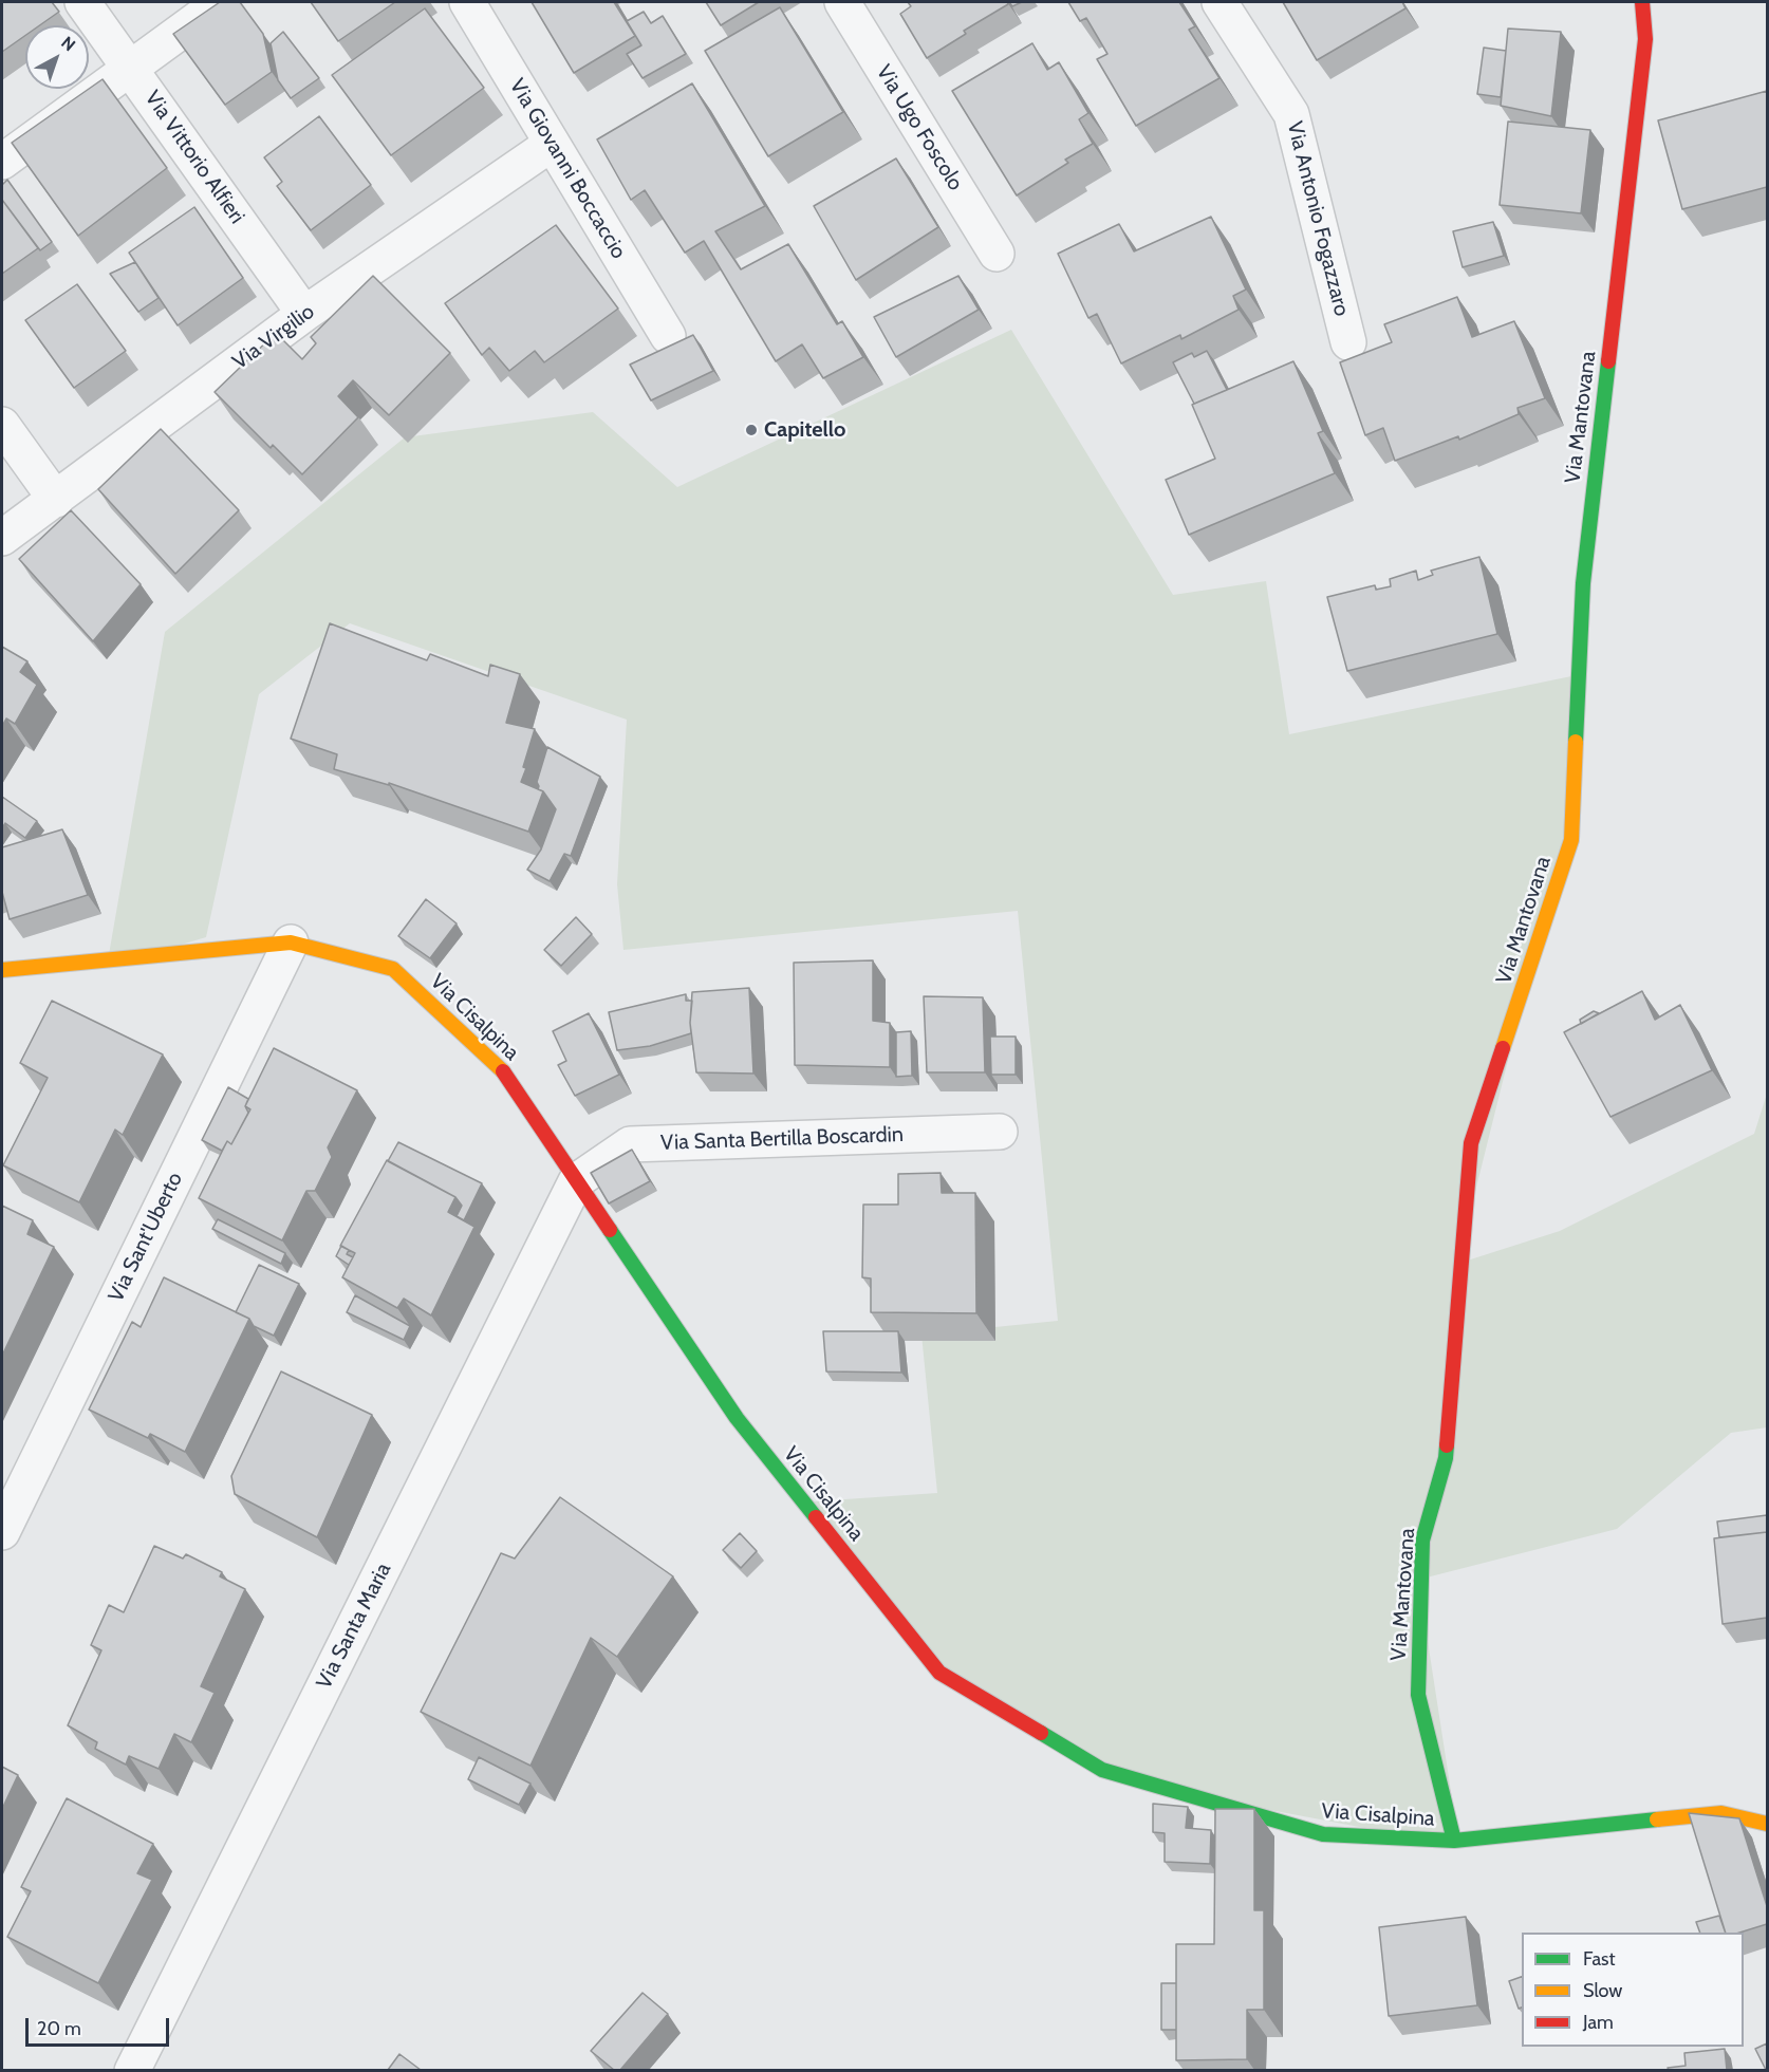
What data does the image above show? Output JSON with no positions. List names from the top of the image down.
{
  "streets": {
    "street": [
      "Via Ugo Foscolo",
      "Via Vittorio Alfieri",
      "Via Giovanni Boccaccio",
      "Via Antonio Fogazzaro",
      "Via Virgilio",
      "Via Mantovana",
      "Via Cisalpina",
      "Via Santa Bertilla Boscardin",
      "Via Sant'Uberto",
      "Via Santa Maria"
    ]
  },
  "crossings": [
    ["Via Vittorio Alfieri", "Via Virgilio"],
    ["Via Giovanni Boccaccio", "Via Virgilio"],
    ["Via Mantovana", "Via Cisalpina"],
    ["Via Cisalpina", "Via Santa Bertilla Boscardin"],
    ["Via Cisalpina", "Via Sant'Uberto"],
    ["Via Cisalpina", "Via Santa Maria"],
    ["Via Santa Bertilla Boscardin", "Via Santa Maria"]
  ],
  "places": ["Capitello"],
  "legend": ["Fast", "Slow", "Jam"],
  "scale_bar": "20 m",
  "north": "top right"
}
